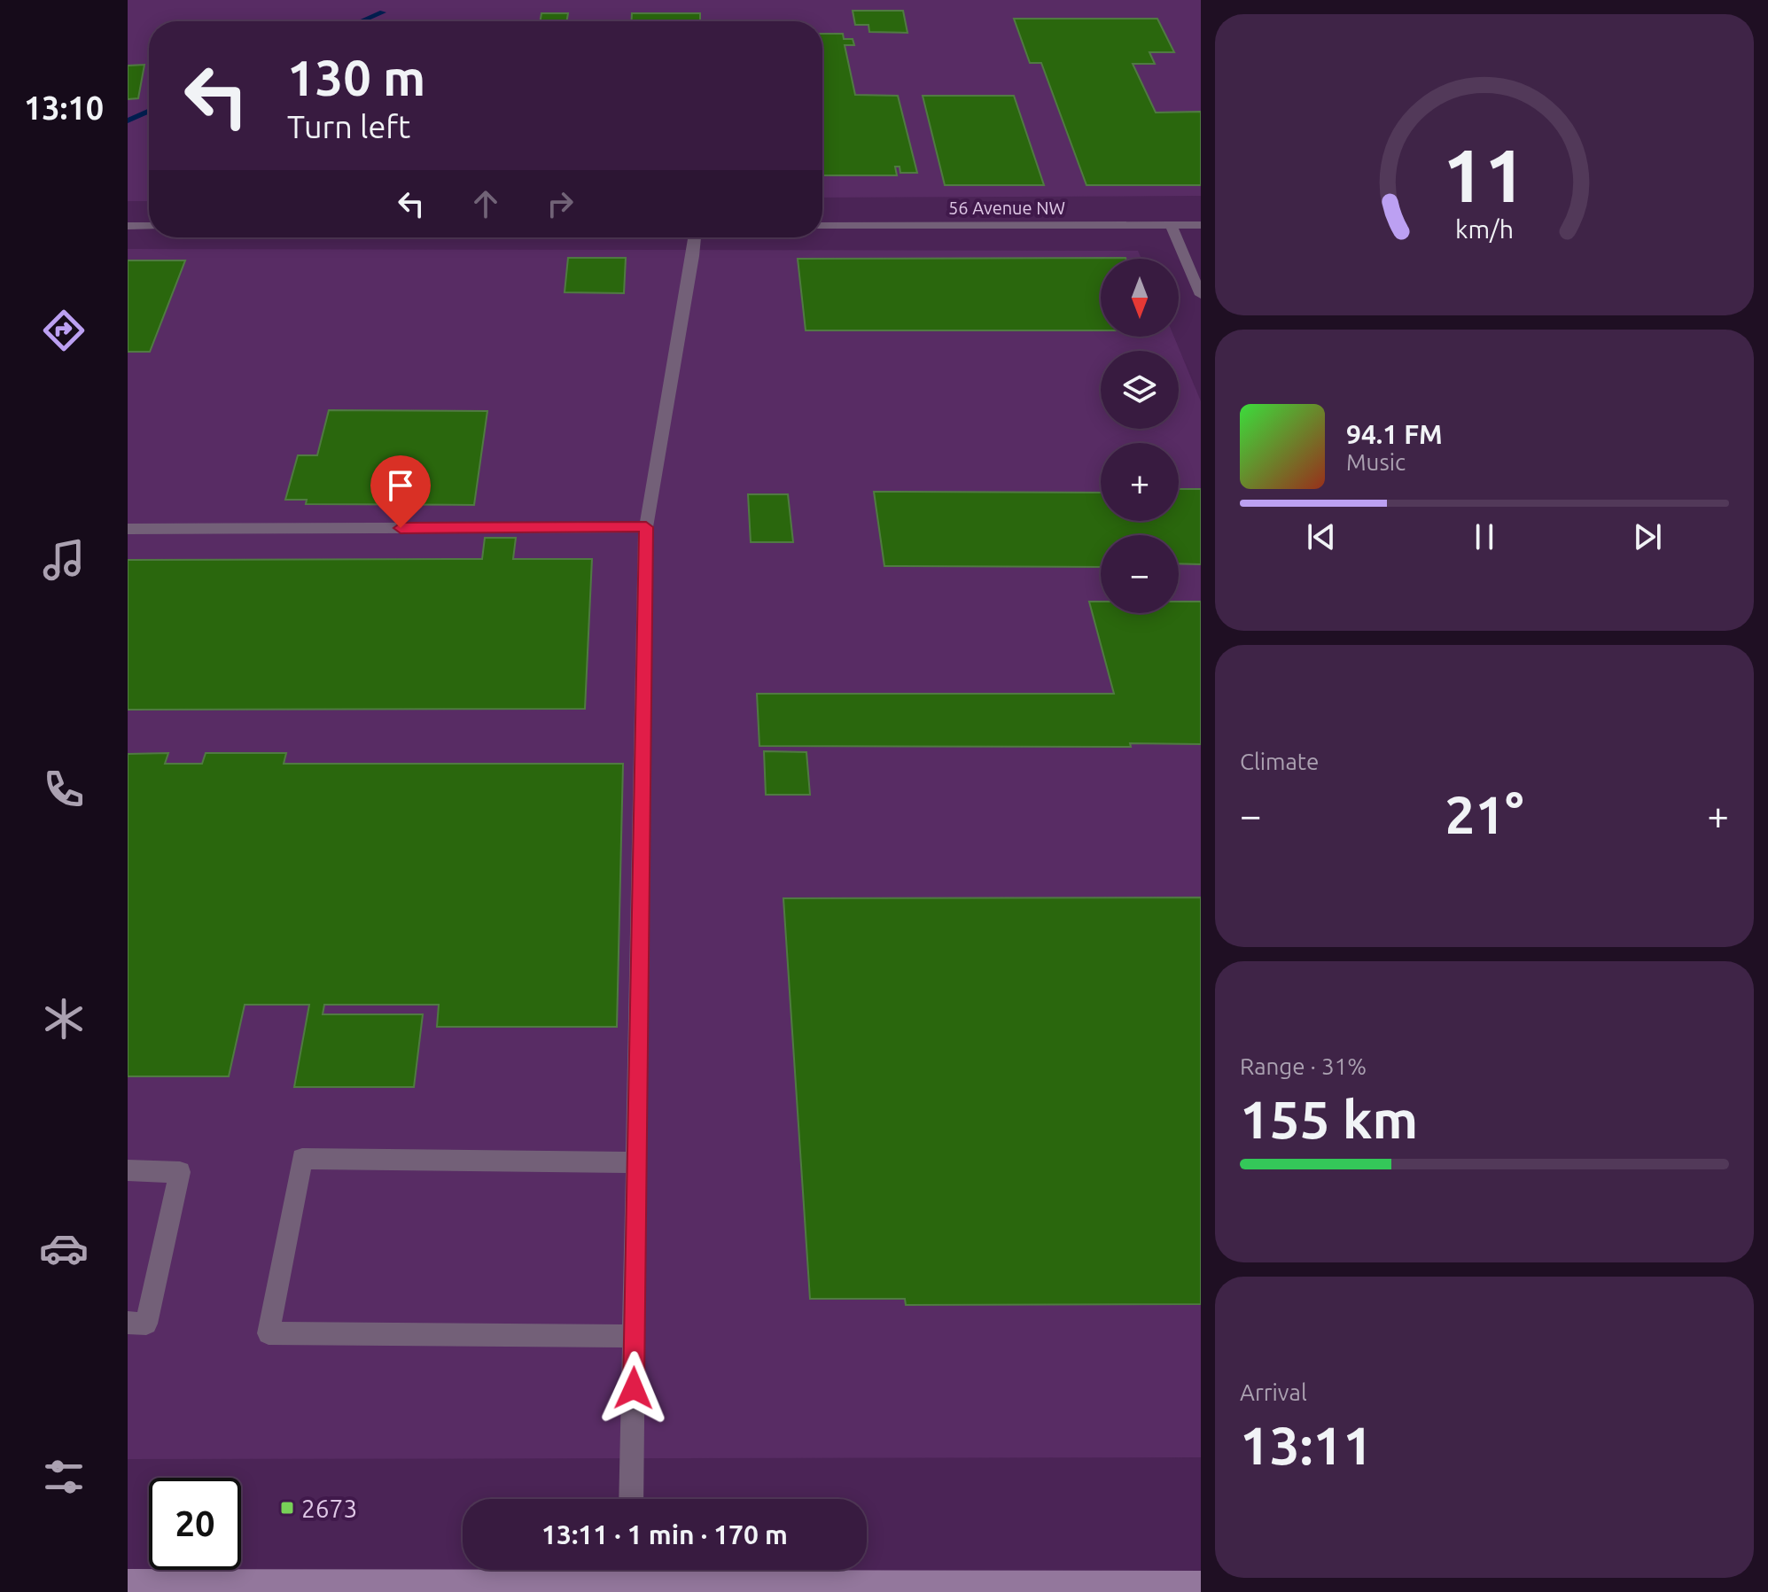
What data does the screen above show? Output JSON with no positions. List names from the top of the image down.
{
  "streets": {
    "street": ["56 Avenue NW"]
  },
  "places": {
    "transit": ["2673"]
  },
  "north": "bottom",
  "page": {
    "tabs": "13:10",
    "turn": ["130 m", "Turn left"],
    "map_buttons": ["+", "−"],
    "song": ["94.1 FM", "Music"],
    "tile": [
      "Climate",
      ["Range · 31%", "155 km"],
      ["Arrival", "13:11"]
    ],
    "heat": ["−", "21°", "+"],
    "limit": "20",
    "trip": "13:11 · 1 min · 170 m",
    "gauge": ["11", "km/h"]
  }
}
